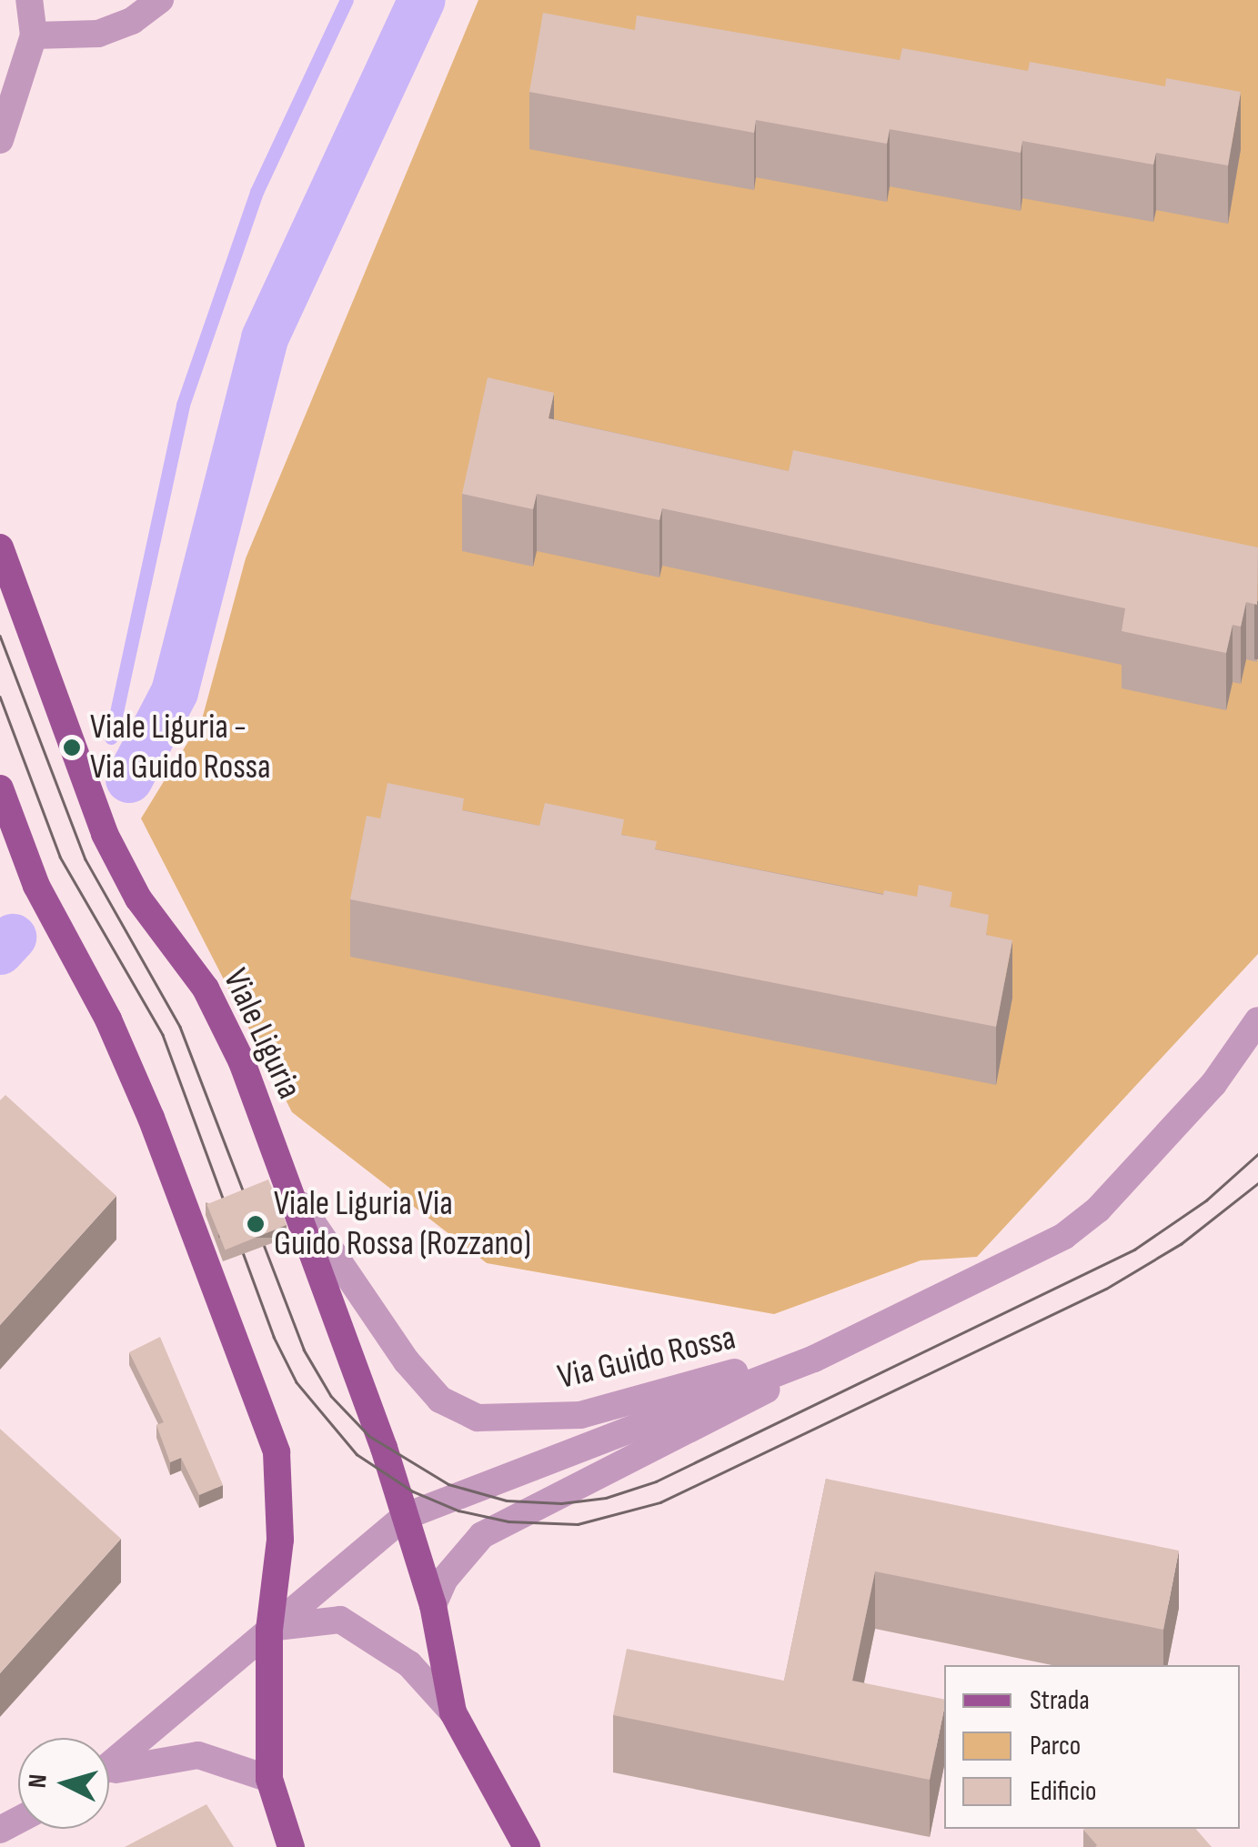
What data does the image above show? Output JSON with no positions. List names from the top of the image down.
{
  "streets": {
    "main road": ["Viale Liguria"],
    "street": ["Via Guido Rossa"]
  },
  "crossings": [
    ["Viale Liguria", "Via Guido Rossa"]
  ],
  "places": ["Viale Liguria - Via Guido Rossa", "Viale Liguria Via Guido Rossa (Rozzano)"],
  "legend": ["Strada", "Parco", "Edificio"],
  "north": "left"
}
